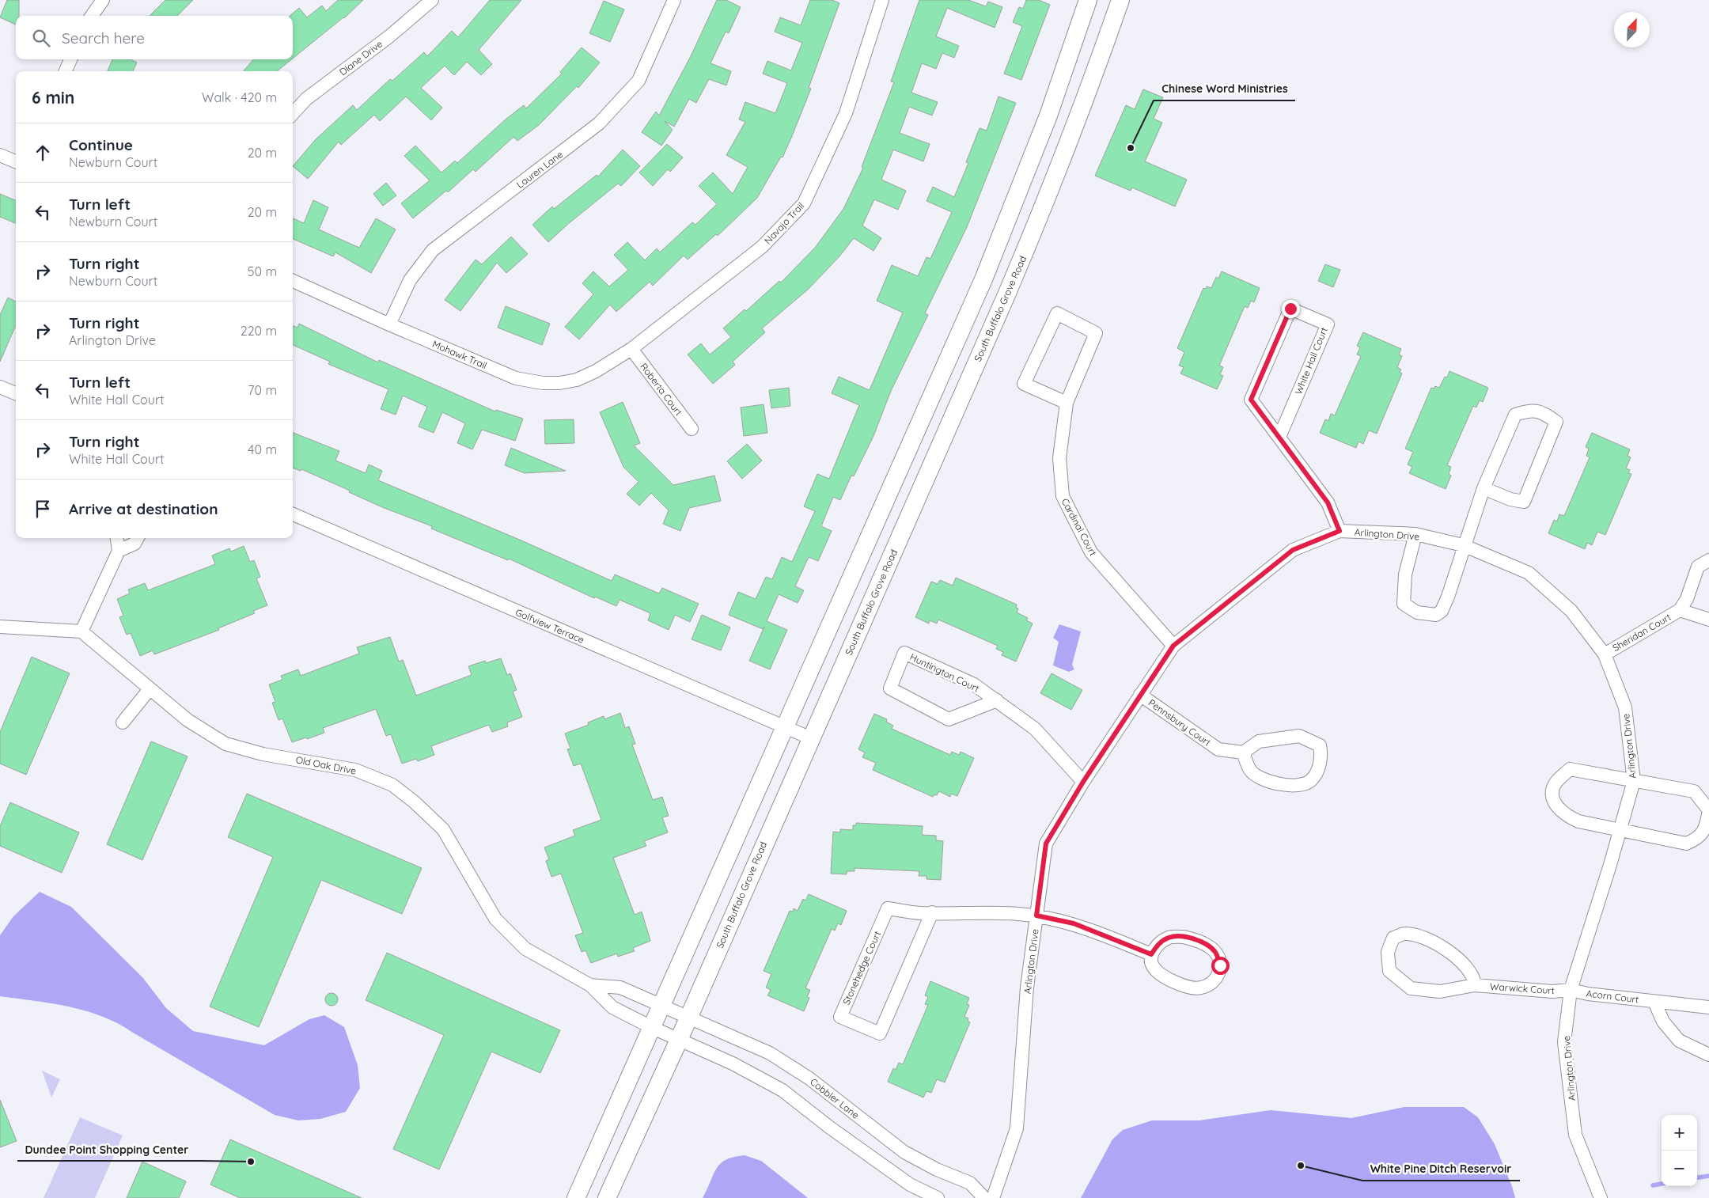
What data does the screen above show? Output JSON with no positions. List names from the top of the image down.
{
  "streets": {
    "main road": ["South Buffalo Grove Road"],
    "street": [
      "Diane Drive",
      "Lauren Lane",
      "Navajo Trail",
      "Mohawk Trail",
      "White Hall Court",
      "Roberta Court",
      "Cardinal Court",
      "Arlington Drive",
      "Golfview Terrace",
      "Sheridan Court",
      "Huntington Court",
      "Pennsbury Court",
      "Old Oak Drive",
      "Stonehedge Court",
      "Warwick Court",
      "Acorn Court",
      "Cobbler Lane"
    ]
  },
  "crossings": [
    ["Lauren Lane", "Mohawk Trail"],
    ["Navajo Trail", "Mohawk Trail"],
    ["Navajo Trail", "Roberta Court"],
    ["South Buffalo Grove Road", "Golfview Terrace"],
    ["South Buffalo Grove Road", "Old Oak Drive"],
    ["South Buffalo Grove Road", "Cobbler Lane"],
    ["Mohawk Trail", "Roberta Court"],
    ["White Hall Court", "Arlington Drive"],
    ["Cardinal Court", "Arlington Drive"],
    ["Arlington Drive", "Sheridan Court"],
    ["Arlington Drive", "Huntington Court"],
    ["Arlington Drive", "Pennsbury Court"],
    ["Arlington Drive", "Stonehedge Court"],
    ["Arlington Drive", "Warwick Court"],
    ["Arlington Drive", "Acorn Court"],
    ["Old Oak Drive", "Cobbler Lane"],
    ["Warwick Court", "Acorn Court"]
  ],
  "places": ["Chinese Word Ministries", "Dundee Point Shopping Center", "White Pine Ditch Reservoir"],
  "north": "top right",
  "page": {
    "search": "Search here",
    "heading": ["6 min", "Walk · 420 m"],
    "list": [
      ["Continue", "Newburn Court", "20 m"],
      ["Turn left", "Newburn Court", "20 m"],
      ["Turn right", "Newburn Court", "50 m"],
      ["Turn right", "Arlington Drive", "220 m"],
      ["Turn left", "White Hall Court", "70 m"],
      ["Turn right", "White Hall Court", "40 m"],
      "Arrive at destination"
    ],
    "map_buttons": ["+", "−"]
  }
}
